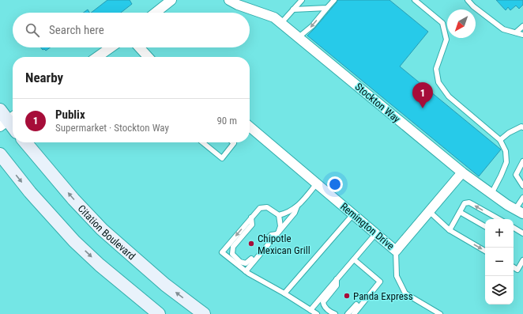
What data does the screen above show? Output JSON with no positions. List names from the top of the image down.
{
  "streets": {
    "main road": ["Citation Boulevard"],
    "street": ["Stockton Way", "Remington Drive"]
  },
  "crossings": [
    ["Stockton Way", "Remington Drive"]
  ],
  "places": ["Chipotle Mexican Grill", "Panda Express"],
  "north": "bottom left",
  "page": {
    "search": "Search here",
    "heading": "Nearby",
    "pins": "1",
    "list": [
      {
        "mark": "1",
        "name": "Publix",
        "note": "Supermarket · Stockton Way",
        "value": "90 m"
      }
    ],
    "map_buttons": ["+", "−"]
  }
}
